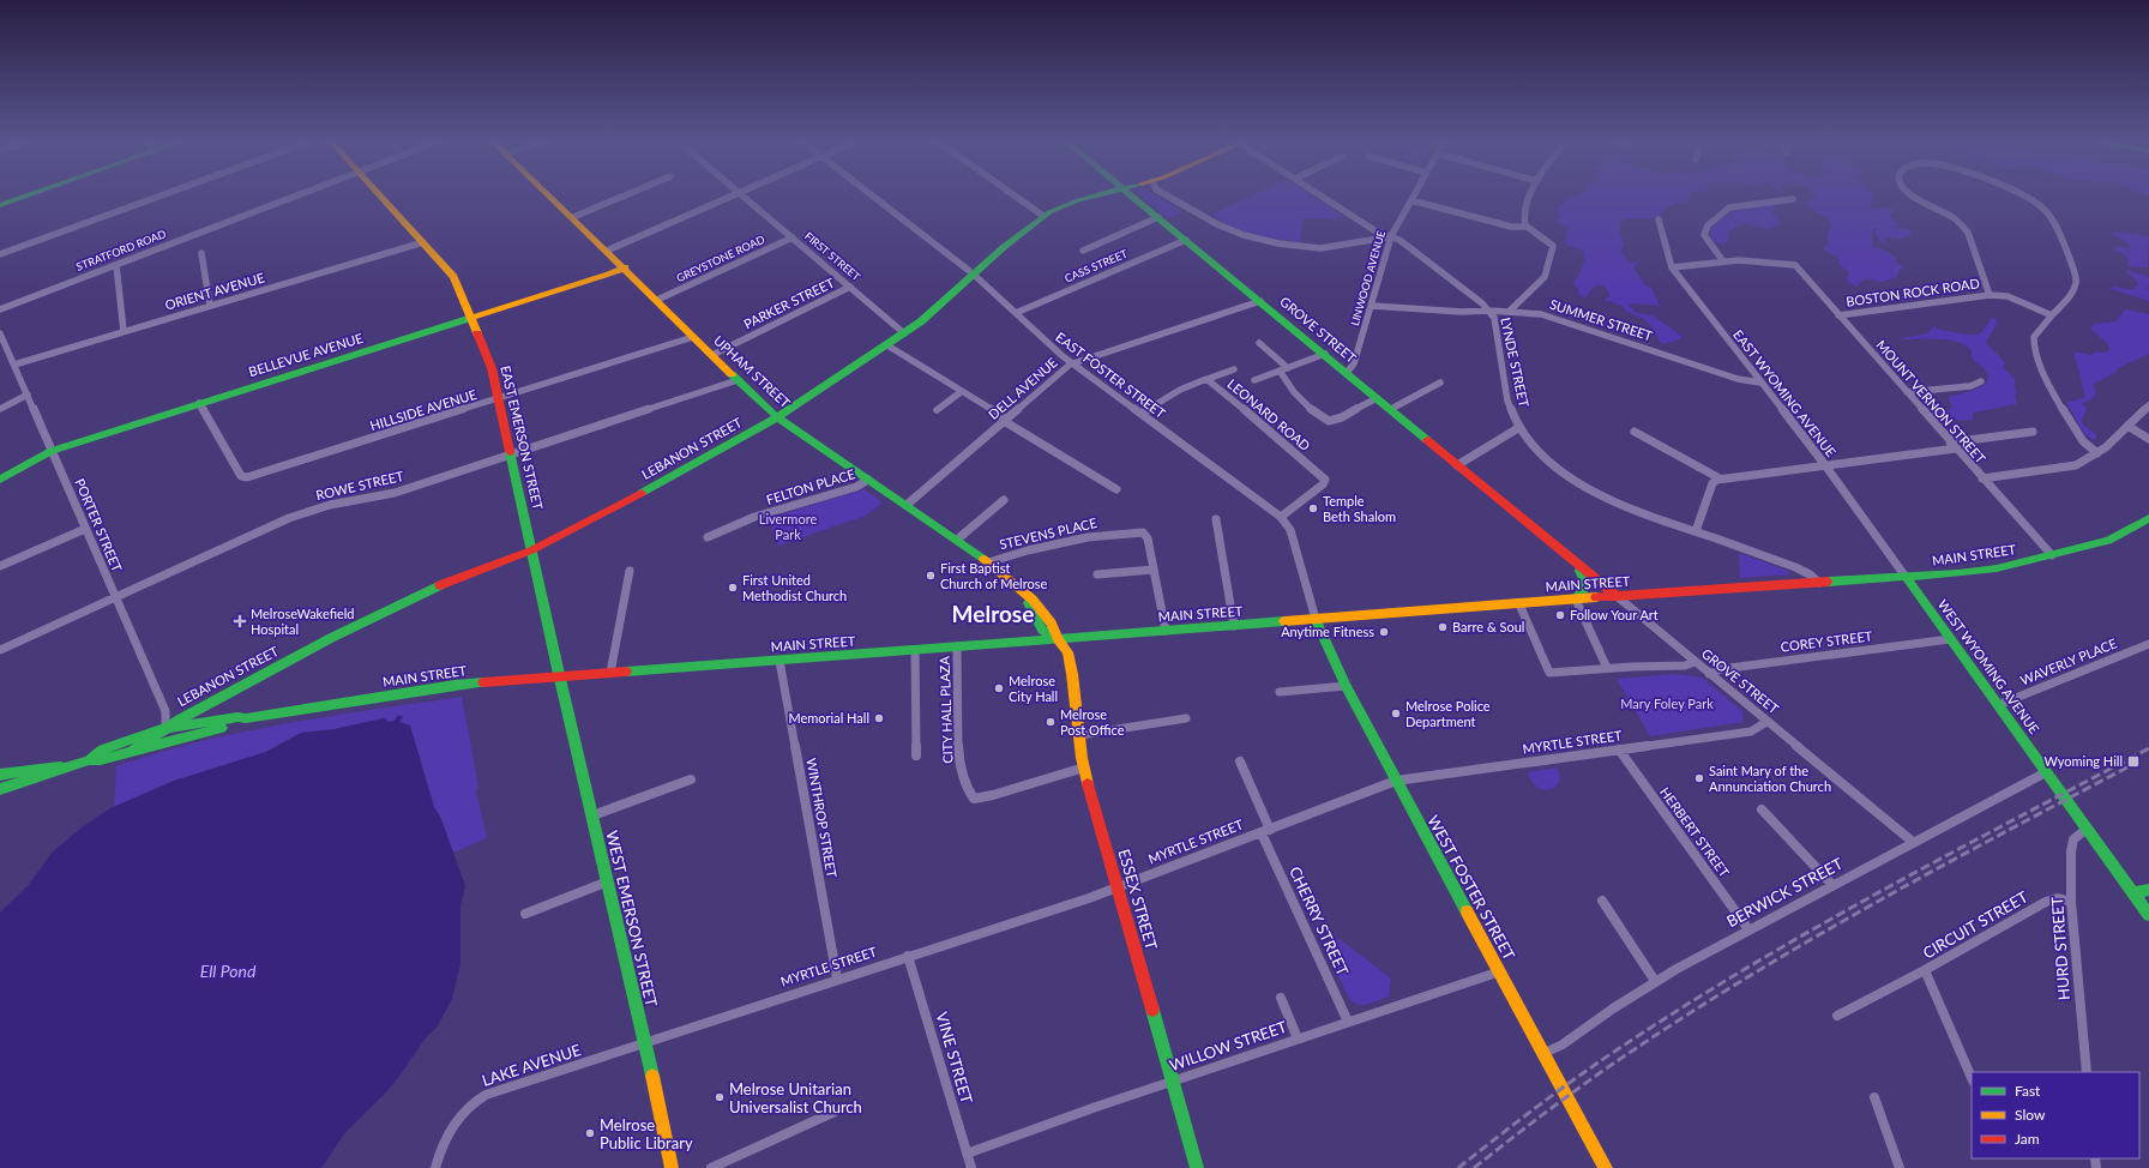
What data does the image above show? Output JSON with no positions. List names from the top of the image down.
{
  "streets": {
    "main road": [
      "GROVE STREET",
      "BELLEVUE AVENUE",
      "UPHAM STREET",
      "EAST EMERSON STREET",
      "LEBANON STREET",
      "MAIN STREET",
      "WEST WYOMING AVENUE",
      "WEST FOSTER STREET",
      "ESSEX STREET",
      "WEST EMERSON STREET"
    ],
    "street": [
      "STRATFORD ROAD",
      "FIRST STREET",
      "GREYSTONE ROAD",
      "CASS STREET",
      "LINWOOD AVENUE",
      "ORIENT AVENUE",
      "BOSTON ROCK ROAD",
      "PARKER STREET",
      "SUMMER STREET",
      "LYNDE STREET",
      "EAST FOSTER STREET",
      "DELL AVENUE",
      "EAST WYOMING AVENUE",
      "MOUNT VERNON STREET",
      "HILLSIDE AVENUE",
      "LEONARD ROAD",
      "ROWE STREET",
      "FELTON PLACE",
      "PORTER STREET",
      "STEVENS PLACE",
      "COREY STREET",
      "WAVERLY PLACE",
      "CITY HALL PLAZA",
      "MYRTLE STREET",
      "WINTHROP STREET",
      "HERBERT STREET",
      "BERWICK STREET",
      "CHERRY STREET",
      "CIRCUIT STREET",
      "HURD STREET",
      "WILLOW STREET",
      "VINE STREET",
      "LAKE AVENUE"
    ]
  },
  "crossings": [
    ["FIRST STREET", "GREYSTONE ROAD"],
    ["FIRST STREET", "PARKER STREET"],
    ["FIRST STREET", "LEBANON STREET"],
    ["GREYSTONE ROAD", "UPHAM STREET"],
    ["CASS STREET", "GROVE STREET"],
    ["CASS STREET", "EAST FOSTER STREET"],
    ["LINWOOD AVENUE", "SUMMER STREET"],
    ["LINWOOD AVENUE", "GROVE STREET"],
    ["LINWOOD AVENUE", "LYNDE STREET"],
    ["ORIENT AVENUE", "EAST EMERSON STREET"],
    ["ORIENT AVENUE", "PORTER STREET"],
    ["BOSTON ROCK ROAD", "MOUNT VERNON STREET"],
    ["PARKER STREET", "UPHAM STREET"],
    ["SUMMER STREET", "LYNDE STREET"],
    ["SUMMER STREET", "EAST WYOMING AVENUE"],
    ["GROVE STREET", "DELL AVENUE"],
    ["GROVE STREET", "MAIN STREET"],
    ["GROVE STREET", "COREY STREET"],
    ["GROVE STREET", "MYRTLE STREET"],
    ["GROVE STREET", "BERWICK STREET"],
    ["BELLEVUE AVENUE", "UPHAM STREET"],
    ["BELLEVUE AVENUE", "HILLSIDE AVENUE"],
    ["BELLEVUE AVENUE", "EAST EMERSON STREET"],
    ["BELLEVUE AVENUE", "PORTER STREET"],
    ["LYNDE STREET", "MAIN STREET"],
    ["UPHAM STREET", "DELL AVENUE"],
    ["UPHAM STREET", "HILLSIDE AVENUE"],
    ["UPHAM STREET", "LEBANON STREET"],
    ["UPHAM STREET", "ROWE STREET"],
    ["UPHAM STREET", "FELTON PLACE"],
    ["UPHAM STREET", "STEVENS PLACE"],
    ["UPHAM STREET", "MAIN STREET"],
    ["UPHAM STREET", "ESSEX STREET"],
    ["EAST FOSTER STREET", "DELL AVENUE"],
    ["EAST FOSTER STREET", "LEONARD ROAD"],
    ["EAST FOSTER STREET", "LEBANON STREET"],
    ["EAST FOSTER STREET", "MAIN STREET"],
    ["EAST FOSTER STREET", "WEST FOSTER STREET"],
    ["EAST WYOMING AVENUE", "MAIN STREET"],
    ["EAST WYOMING AVENUE", "WEST WYOMING AVENUE"],
    ["MOUNT VERNON STREET", "MAIN STREET"],
    ["HILLSIDE AVENUE", "EAST EMERSON STREET"],
    ["EAST EMERSON STREET", "LEBANON STREET"],
    ["EAST EMERSON STREET", "ROWE STREET"],
    ["EAST EMERSON STREET", "MAIN STREET"],
    ["EAST EMERSON STREET", "WEST EMERSON STREET"],
    ["LEBANON STREET", "PORTER STREET"],
    ["LEBANON STREET", "MAIN STREET"],
    ["ROWE STREET", "PORTER STREET"],
    ["PORTER STREET", "MAIN STREET"],
    ["MAIN STREET", "WEST WYOMING AVENUE"],
    ["MAIN STREET", "CITY HALL PLAZA"],
    ["MAIN STREET", "WINTHROP STREET"],
    ["MAIN STREET", "WEST FOSTER STREET"],
    ["MAIN STREET", "ESSEX STREET"],
    ["MAIN STREET", "WEST EMERSON STREET"],
    ["COREY STREET", "WEST WYOMING AVENUE"],
    ["WAVERLY PLACE", "WEST WYOMING AVENUE"],
    ["WEST WYOMING AVENUE", "BERWICK STREET"],
    ["WEST WYOMING AVENUE", "HURD STREET"],
    ["CITY HALL PLAZA", "ESSEX STREET"],
    ["MYRTLE STREET", "WINTHROP STREET"],
    ["MYRTLE STREET", "HERBERT STREET"],
    ["MYRTLE STREET", "WEST FOSTER STREET"],
    ["MYRTLE STREET", "ESSEX STREET"],
    ["MYRTLE STREET", "WEST EMERSON STREET"],
    ["MYRTLE STREET", "CHERRY STREET"],
    ["MYRTLE STREET", "VINE STREET"],
    ["MYRTLE STREET", "LAKE AVENUE"],
    ["HERBERT STREET", "BERWICK STREET"],
    ["WEST FOSTER STREET", "BERWICK STREET"],
    ["WEST FOSTER STREET", "WILLOW STREET"],
    ["ESSEX STREET", "WILLOW STREET"],
    ["WEST EMERSON STREET", "LAKE AVENUE"],
    ["CHERRY STREET", "WILLOW STREET"],
    ["CIRCUIT STREET", "HURD STREET"],
    ["WILLOW STREET", "VINE STREET"]
  ],
  "districts": ["Melrose"],
  "water": ["Ell Pond"],
  "parks": ["Livermore Park", "Mary Foley Park"],
  "places": {
    "other": [
      "Temple Beth Shalom",
      "First Baptist Church of Melrose",
      "First United Methodist Church",
      "Follow Your Art",
      "Barre & Soul",
      "Anytime Fitness",
      "Melrose City Hall",
      "Melrose Police Department",
      "Memorial Hall",
      "Melrose Post Office",
      "Saint Mary of the Annunciation Church",
      "Melrose Unitarian Universalist Church",
      "Melrose Public Library"
    ],
    "health": ["MelroseWakefield Hospital"],
    "transit": ["Wyoming Hill"]
  },
  "legend": ["Fast", "Slow", "Jam"]
}
